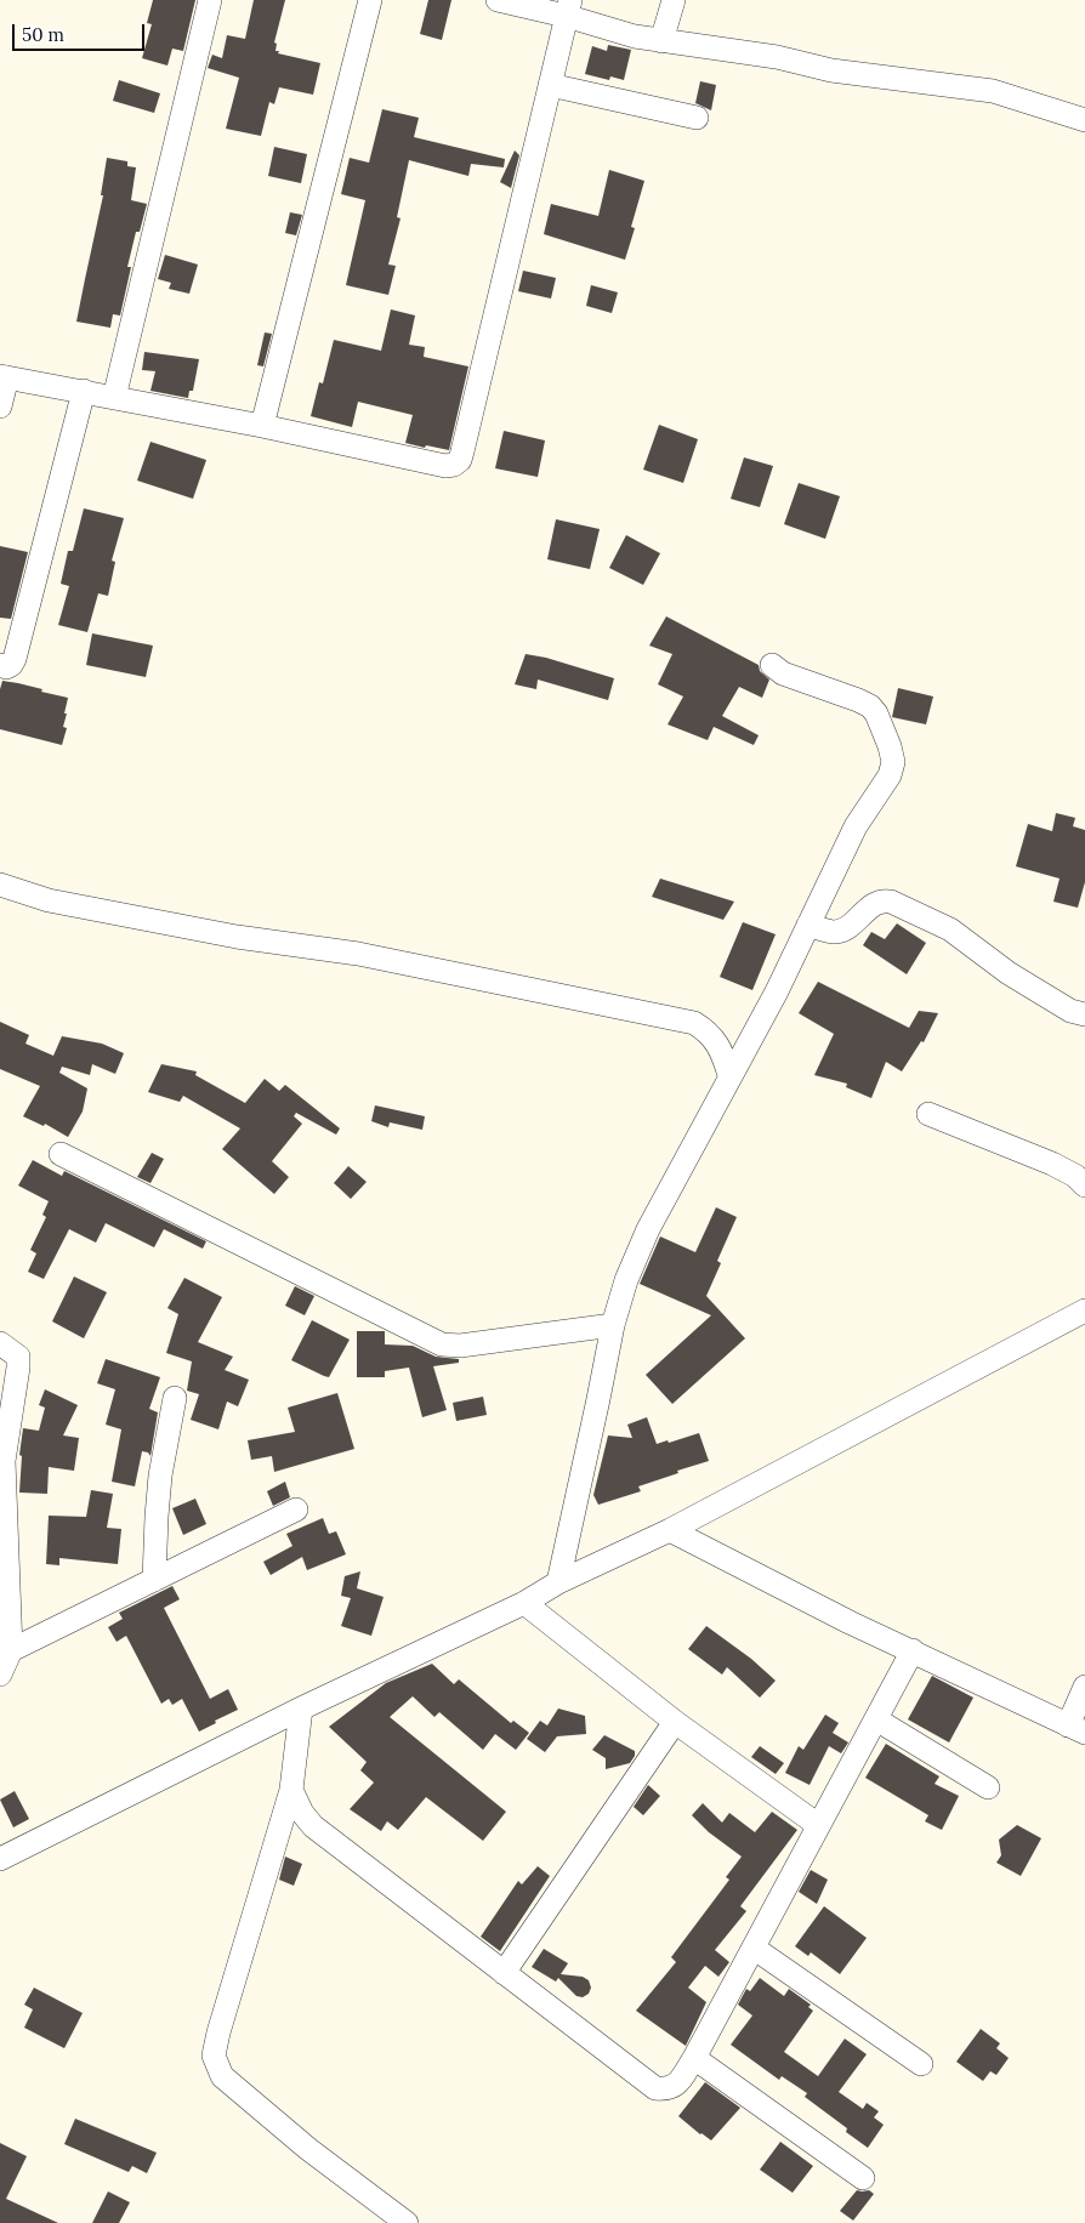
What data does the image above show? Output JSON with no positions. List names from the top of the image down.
{
  "scale_bar": "50 m"
}
